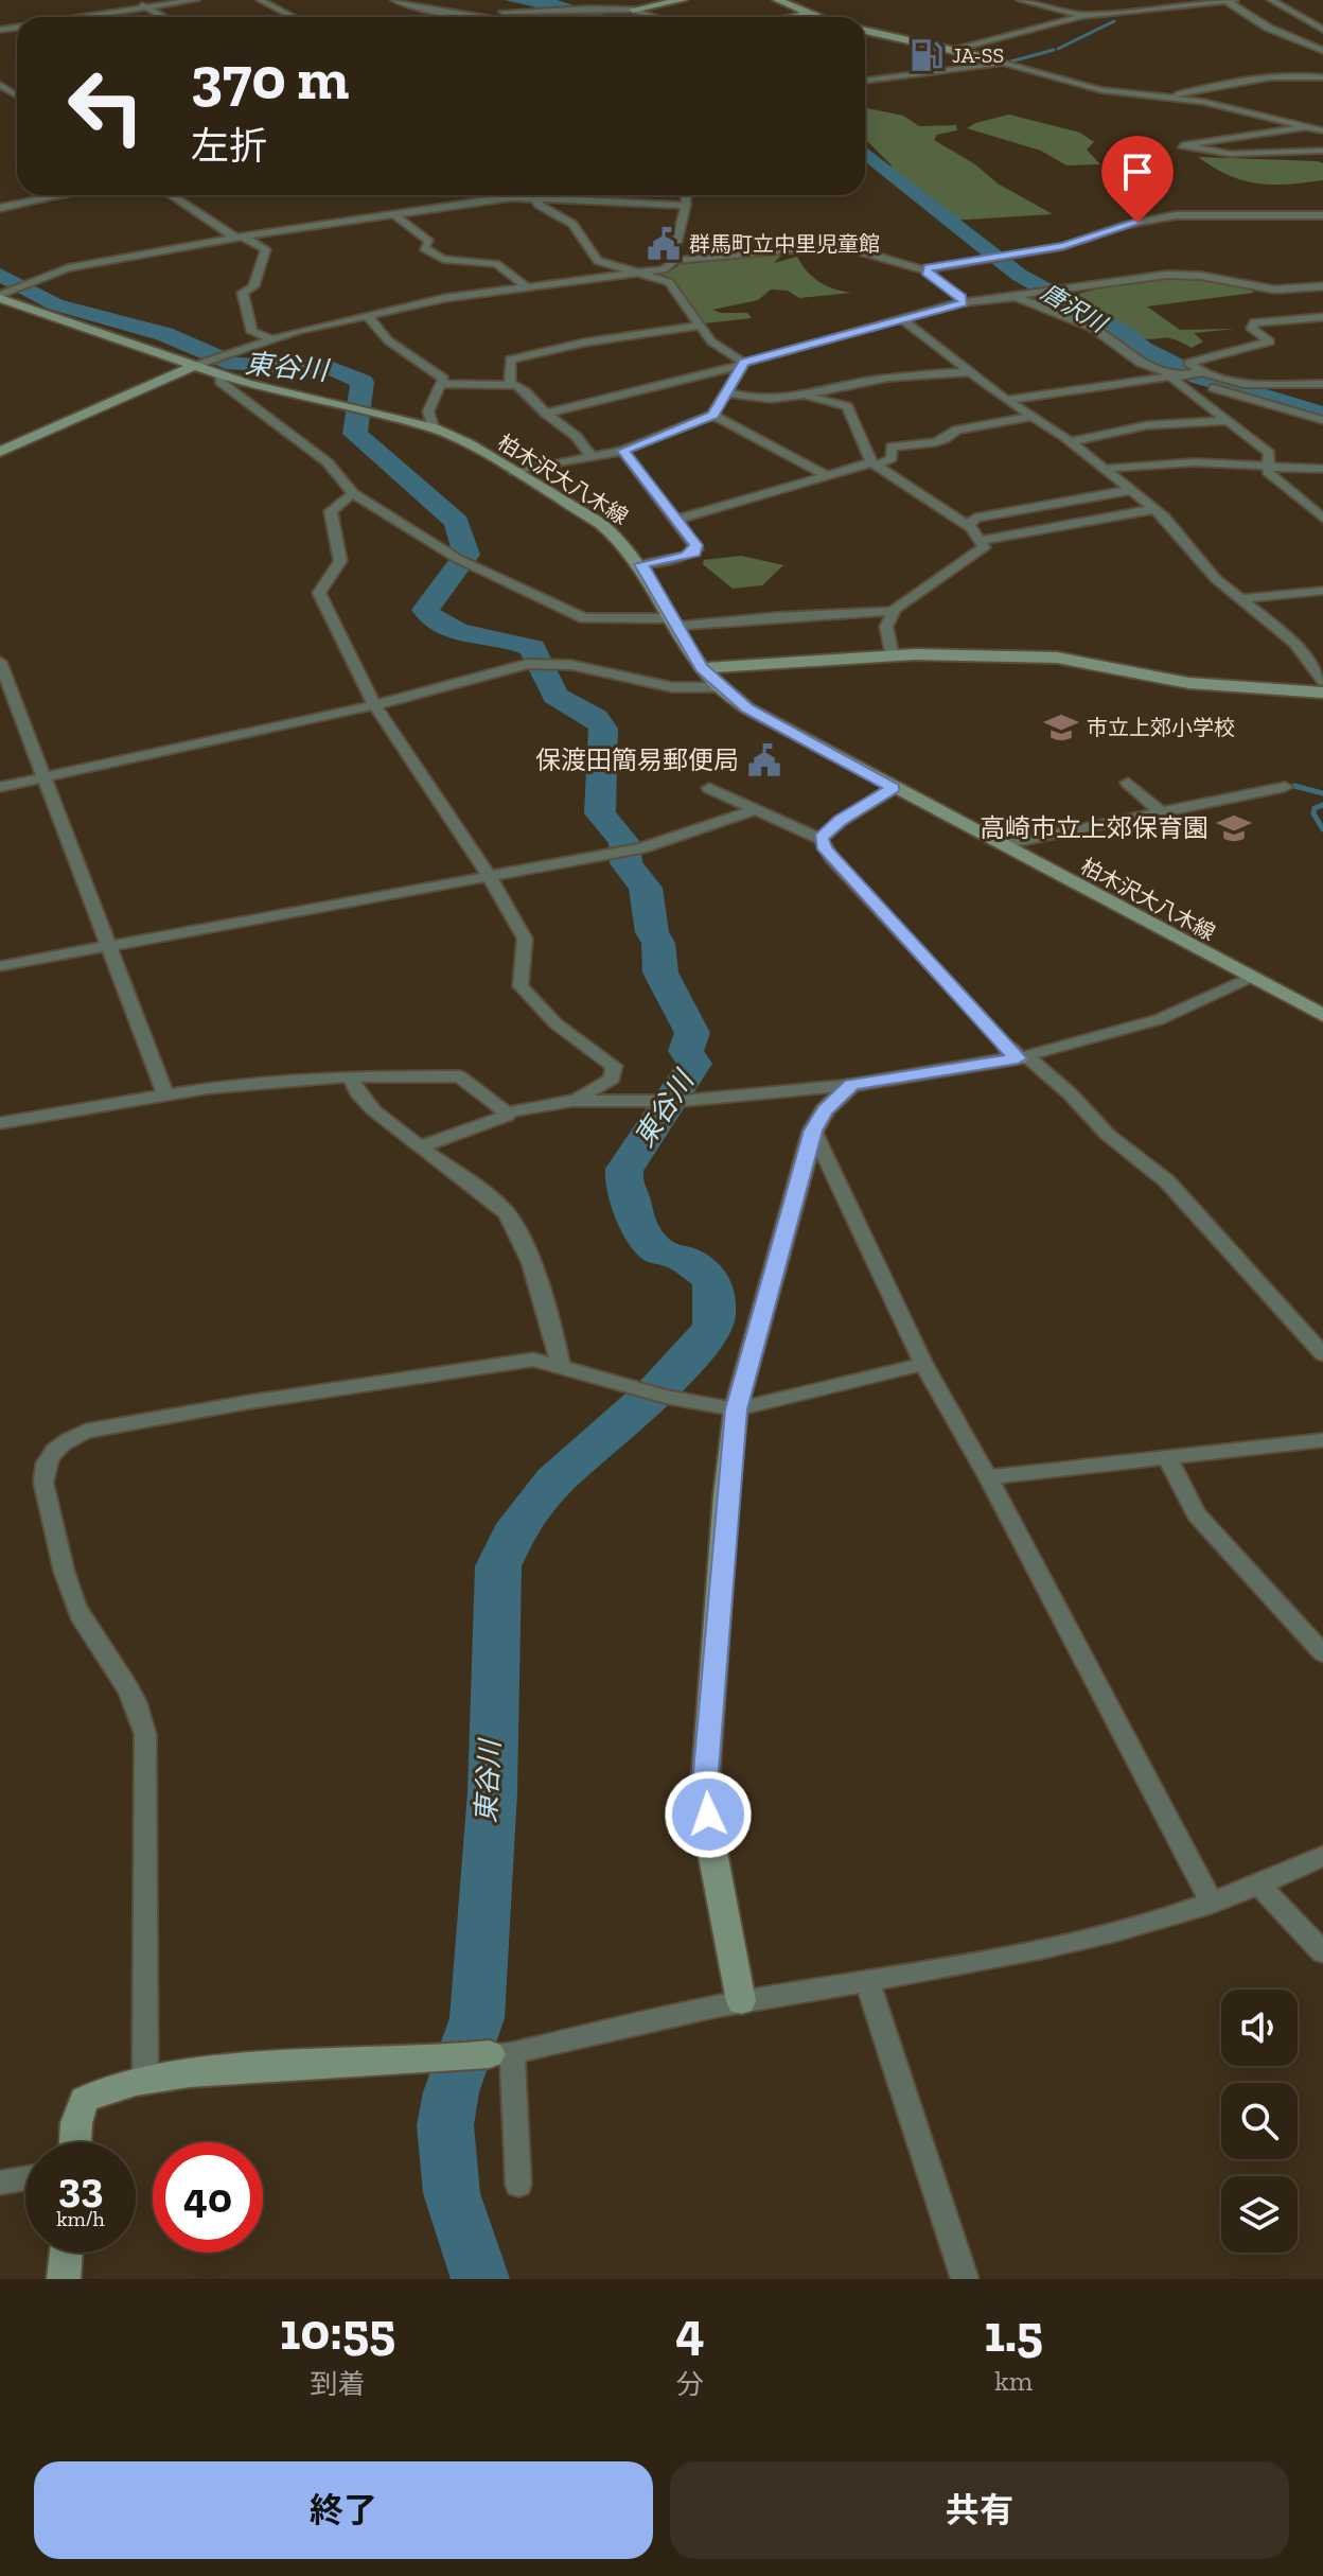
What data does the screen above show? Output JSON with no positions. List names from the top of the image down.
{
  "streets": {
    "street": ["柏木沢大八木線"]
  },
  "water": ["唐沢川", "東谷川"],
  "places": {
    "fuel station": ["JA-SS"],
    "public building": ["群馬町立中里児童館", "保渡田簡易郵便局"],
    "school or university": ["市立上郊小学校", "高崎市立上郊保育園"]
  },
  "page": {
    "turn": ["370 m", "左折"],
    "speed": "33 km/h",
    "limit": "40",
    "eta": [
      "10:55",
      "到着",
      "4",
      "分",
      "1.5",
      "km"
    ],
    "buttons": ["終了", "共有"]
  }
}
